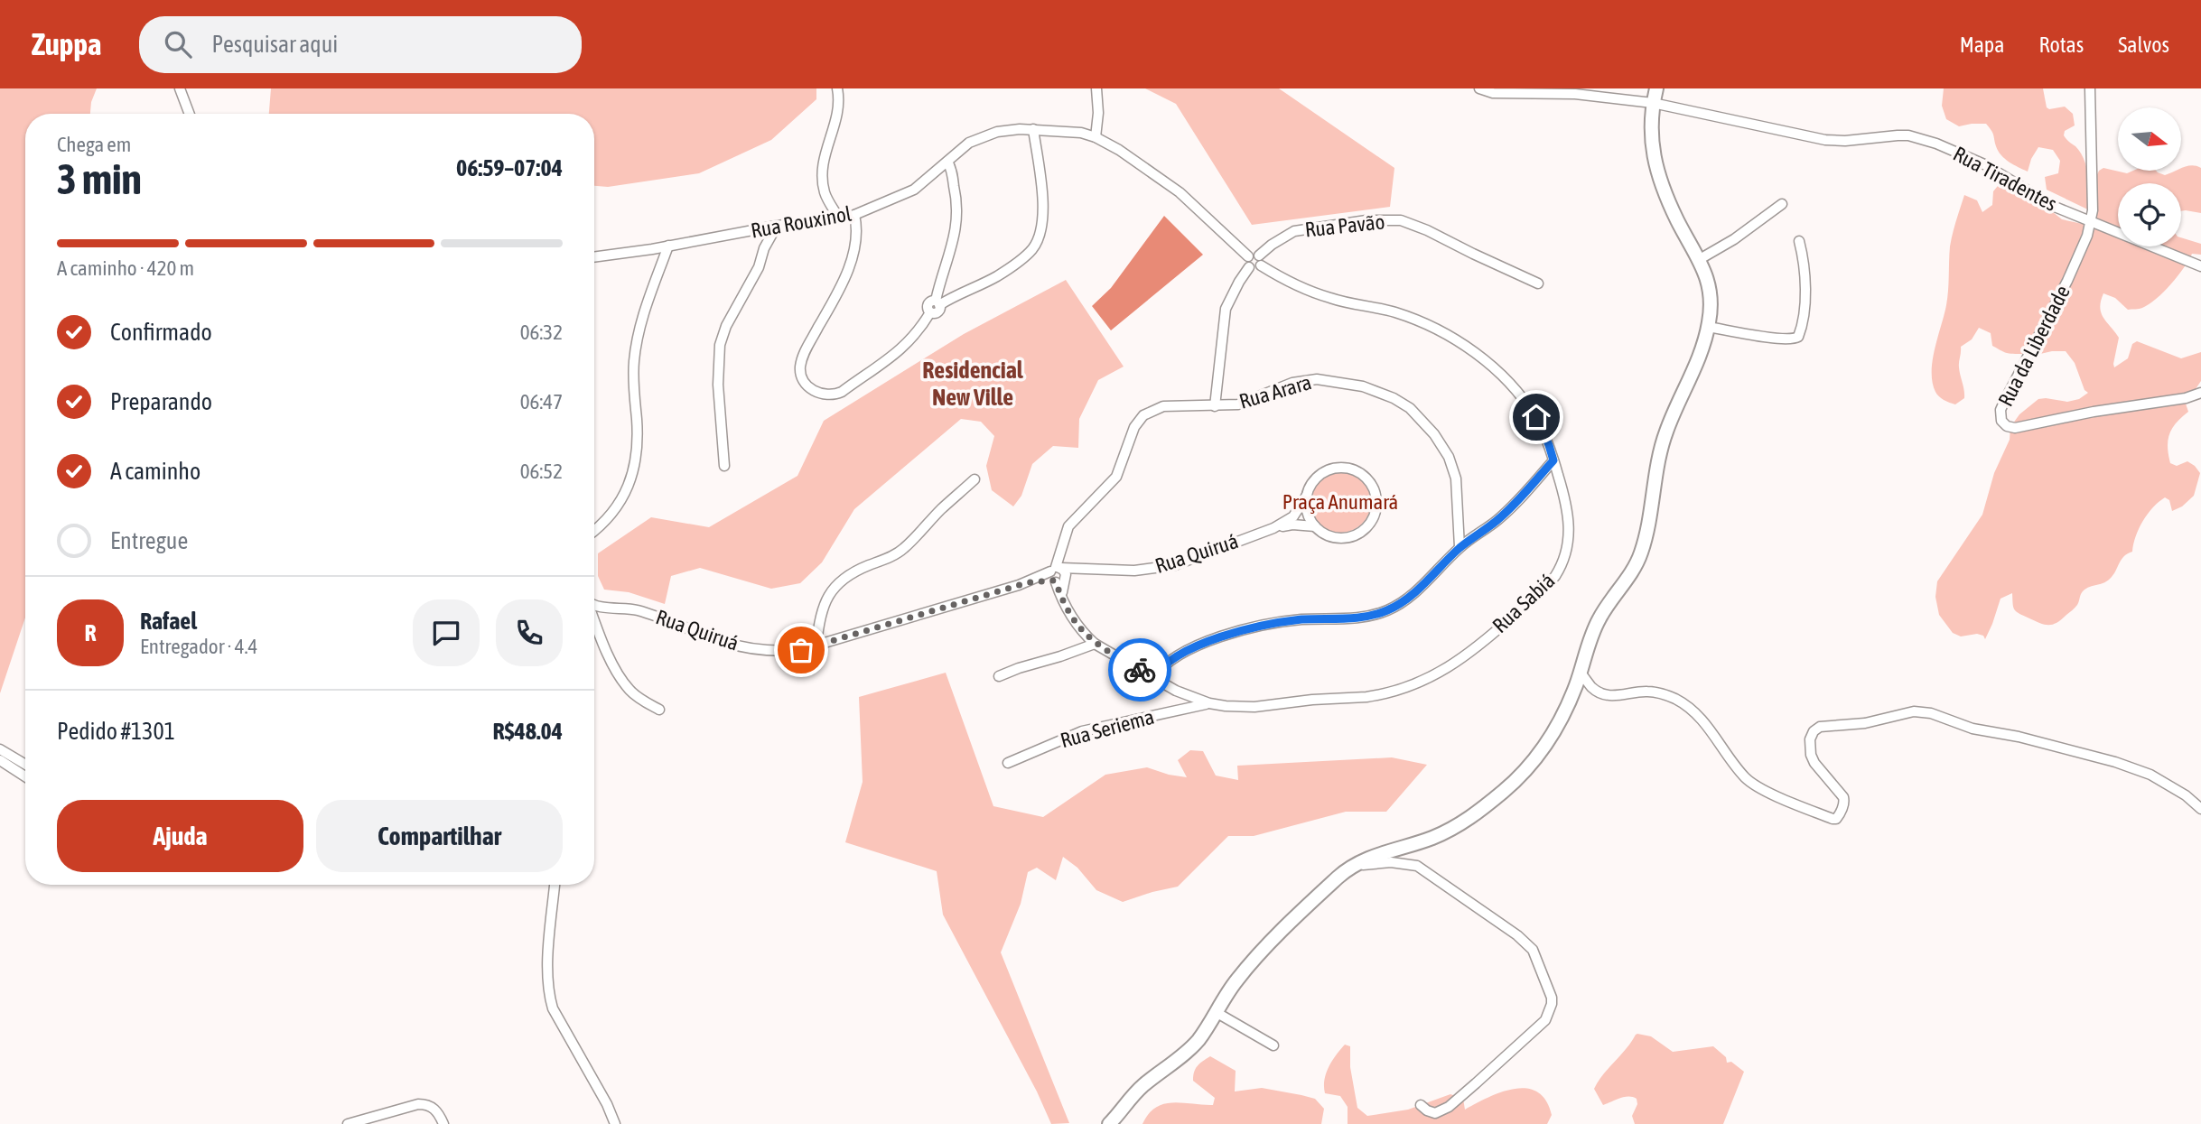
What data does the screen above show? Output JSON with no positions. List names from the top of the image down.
{
  "streets": {
    "street": [
      "Rua Tiradentes",
      "Rua Rouxinol",
      "Rua Pavão",
      "Rua da Liberdade",
      "Rua Arara",
      "Rua Quiruá",
      "Rua Sabiá",
      "Rua Seriema"
    ]
  },
  "crossings": [
    ["Rua Tiradentes", "Rua da Liberdade"],
    ["Rua Rouxinol", "Rua Pavão"],
    ["Rua Rouxinol", "Rua Sabiá"],
    ["Rua Pavão", "Rua Sabiá"],
    ["Rua Arara", "Rua Quiruá"],
    ["Rua Arara", "Rua Sabiá"],
    ["Rua Quiruá", "Rua Sabiá"],
    ["Rua Sabiá", "Rua Seriema"]
  ],
  "districts": ["Residencial New Ville"],
  "parks": ["Praça Anumará"],
  "north": "right",
  "page": {
    "header": "Zuppa",
    "search": "Pesquisar aqui",
    "nav": ["Mapa", "Rotas", "Salvos"],
    "heading": ["3 min", "Chega em", "06:59–07:04"],
    "panel": [
      "Rafael",
      "Entregador · 4.4",
      "Pedido #1301",
      "R$48.04"
    ],
    "bar": "A caminho · 420 m",
    "list": [
      ["Confirmado", "06:32"],
      ["Preparando", "06:47"],
      ["A caminho", "06:52"],
      "Entregue"
    ],
    "round": "R",
    "buttons": ["Ajuda", "Compartilhar"]
  }
}
